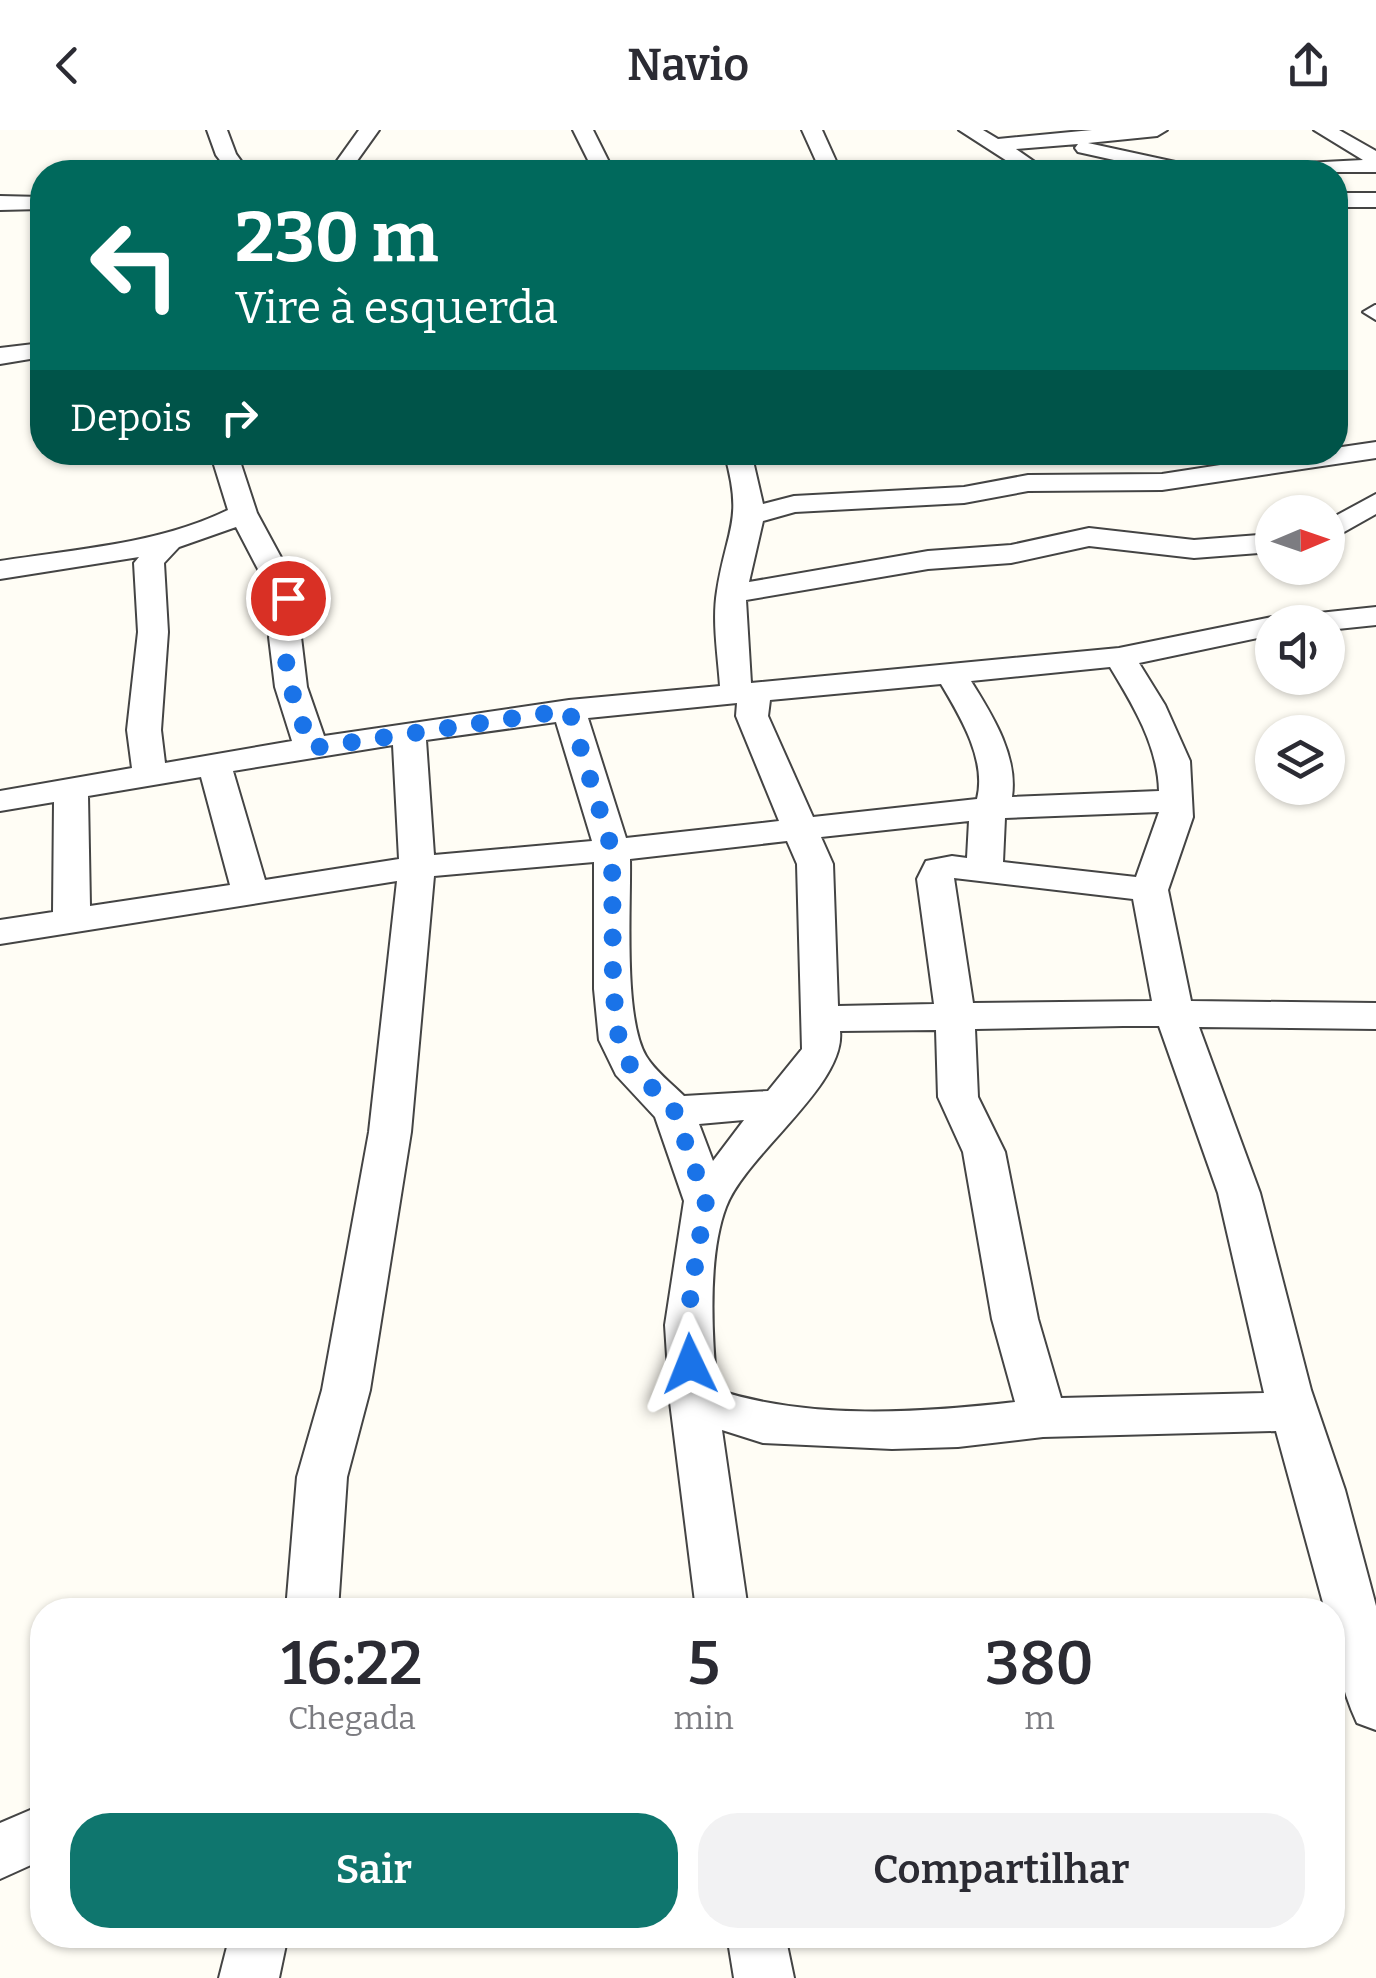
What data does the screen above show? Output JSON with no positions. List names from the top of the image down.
{
  "north": "right",
  "page": {
    "header": "Navio",
    "turn": ["230 m", "Vire à esquerda"],
    "then": "Depois",
    "eta": [
      "16:22",
      "Chegada",
      "5",
      "min",
      "380",
      "m"
    ],
    "buttons": ["Sair", "Compartilhar"]
  }
}
